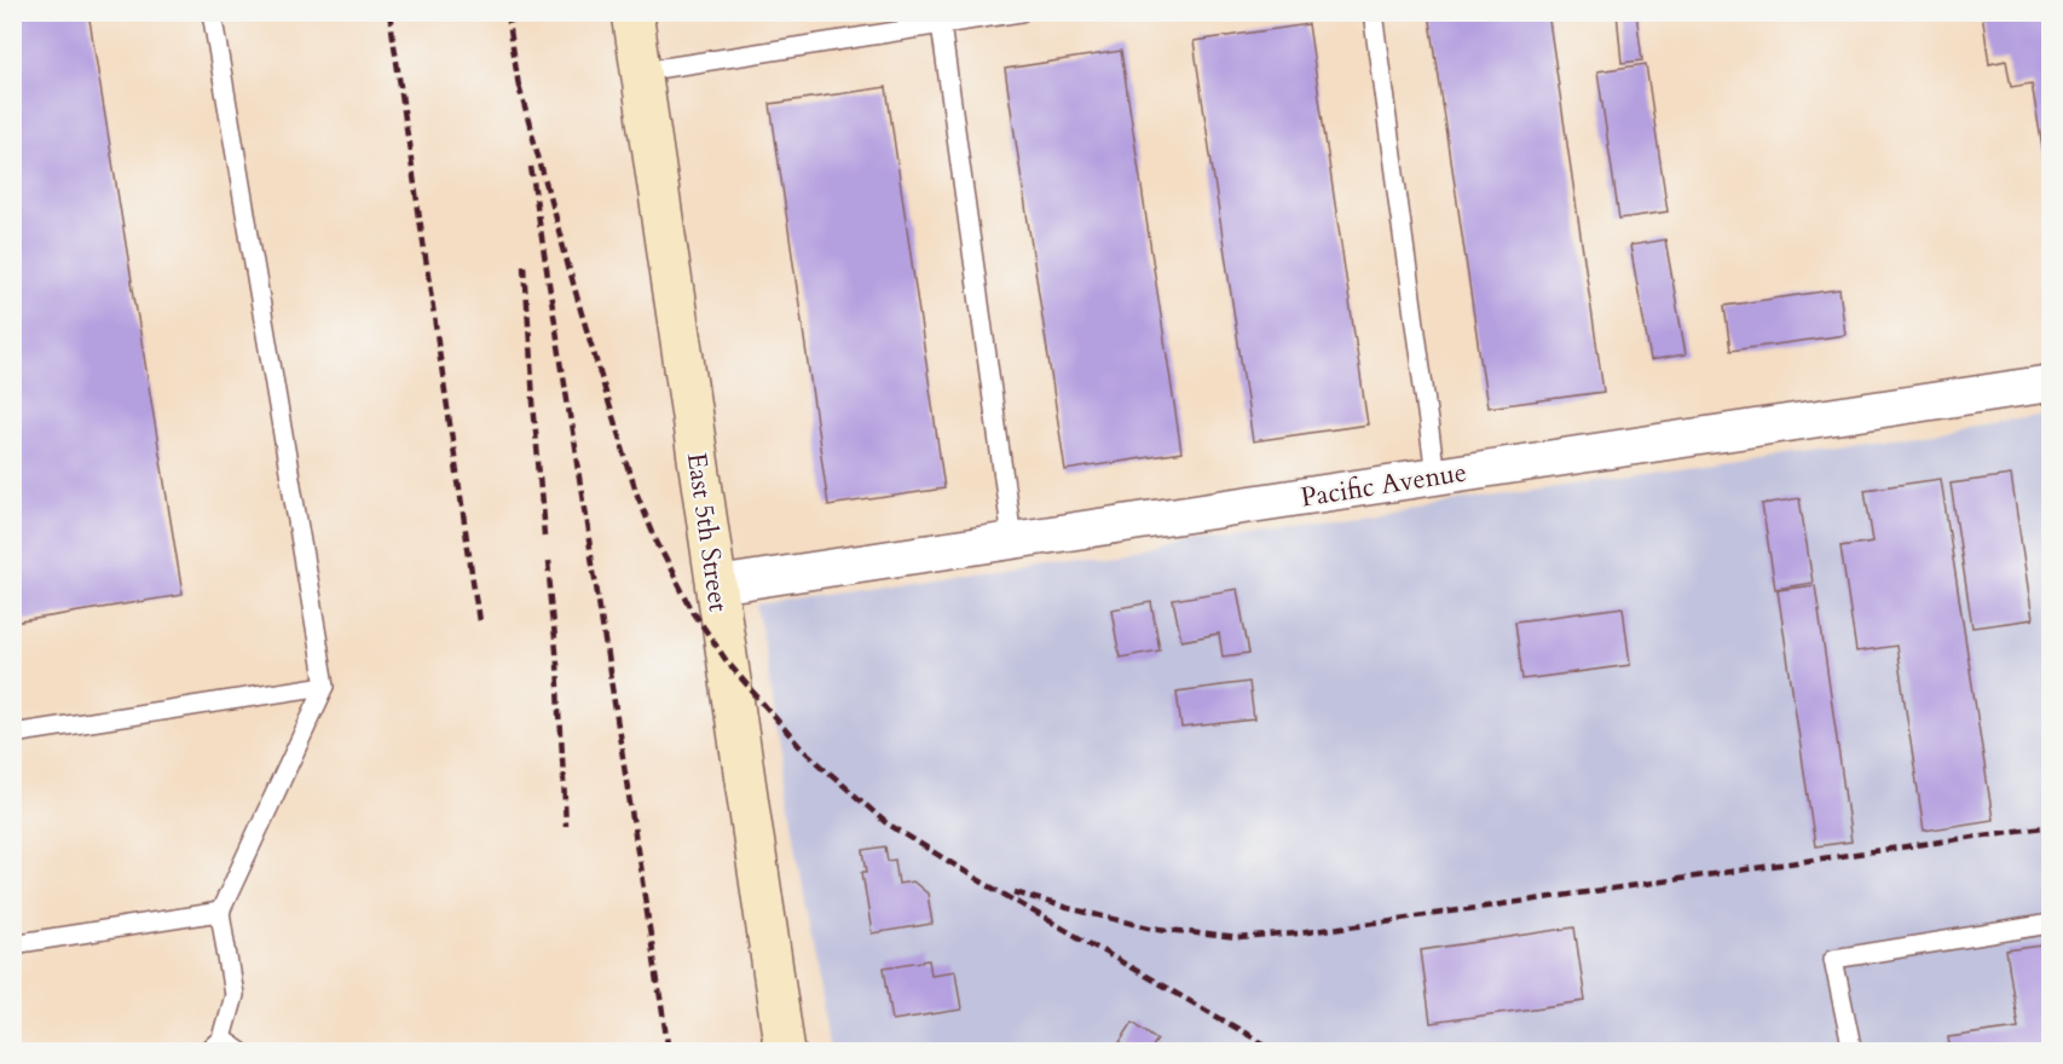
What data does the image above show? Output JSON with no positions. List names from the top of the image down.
{
  "streets": {
    "main road": ["East 5th Street"],
    "street": ["Pacific Avenue"]
  },
  "crossings": [
    ["Pacific Avenue", "East 5th Street"]
  ]
}
